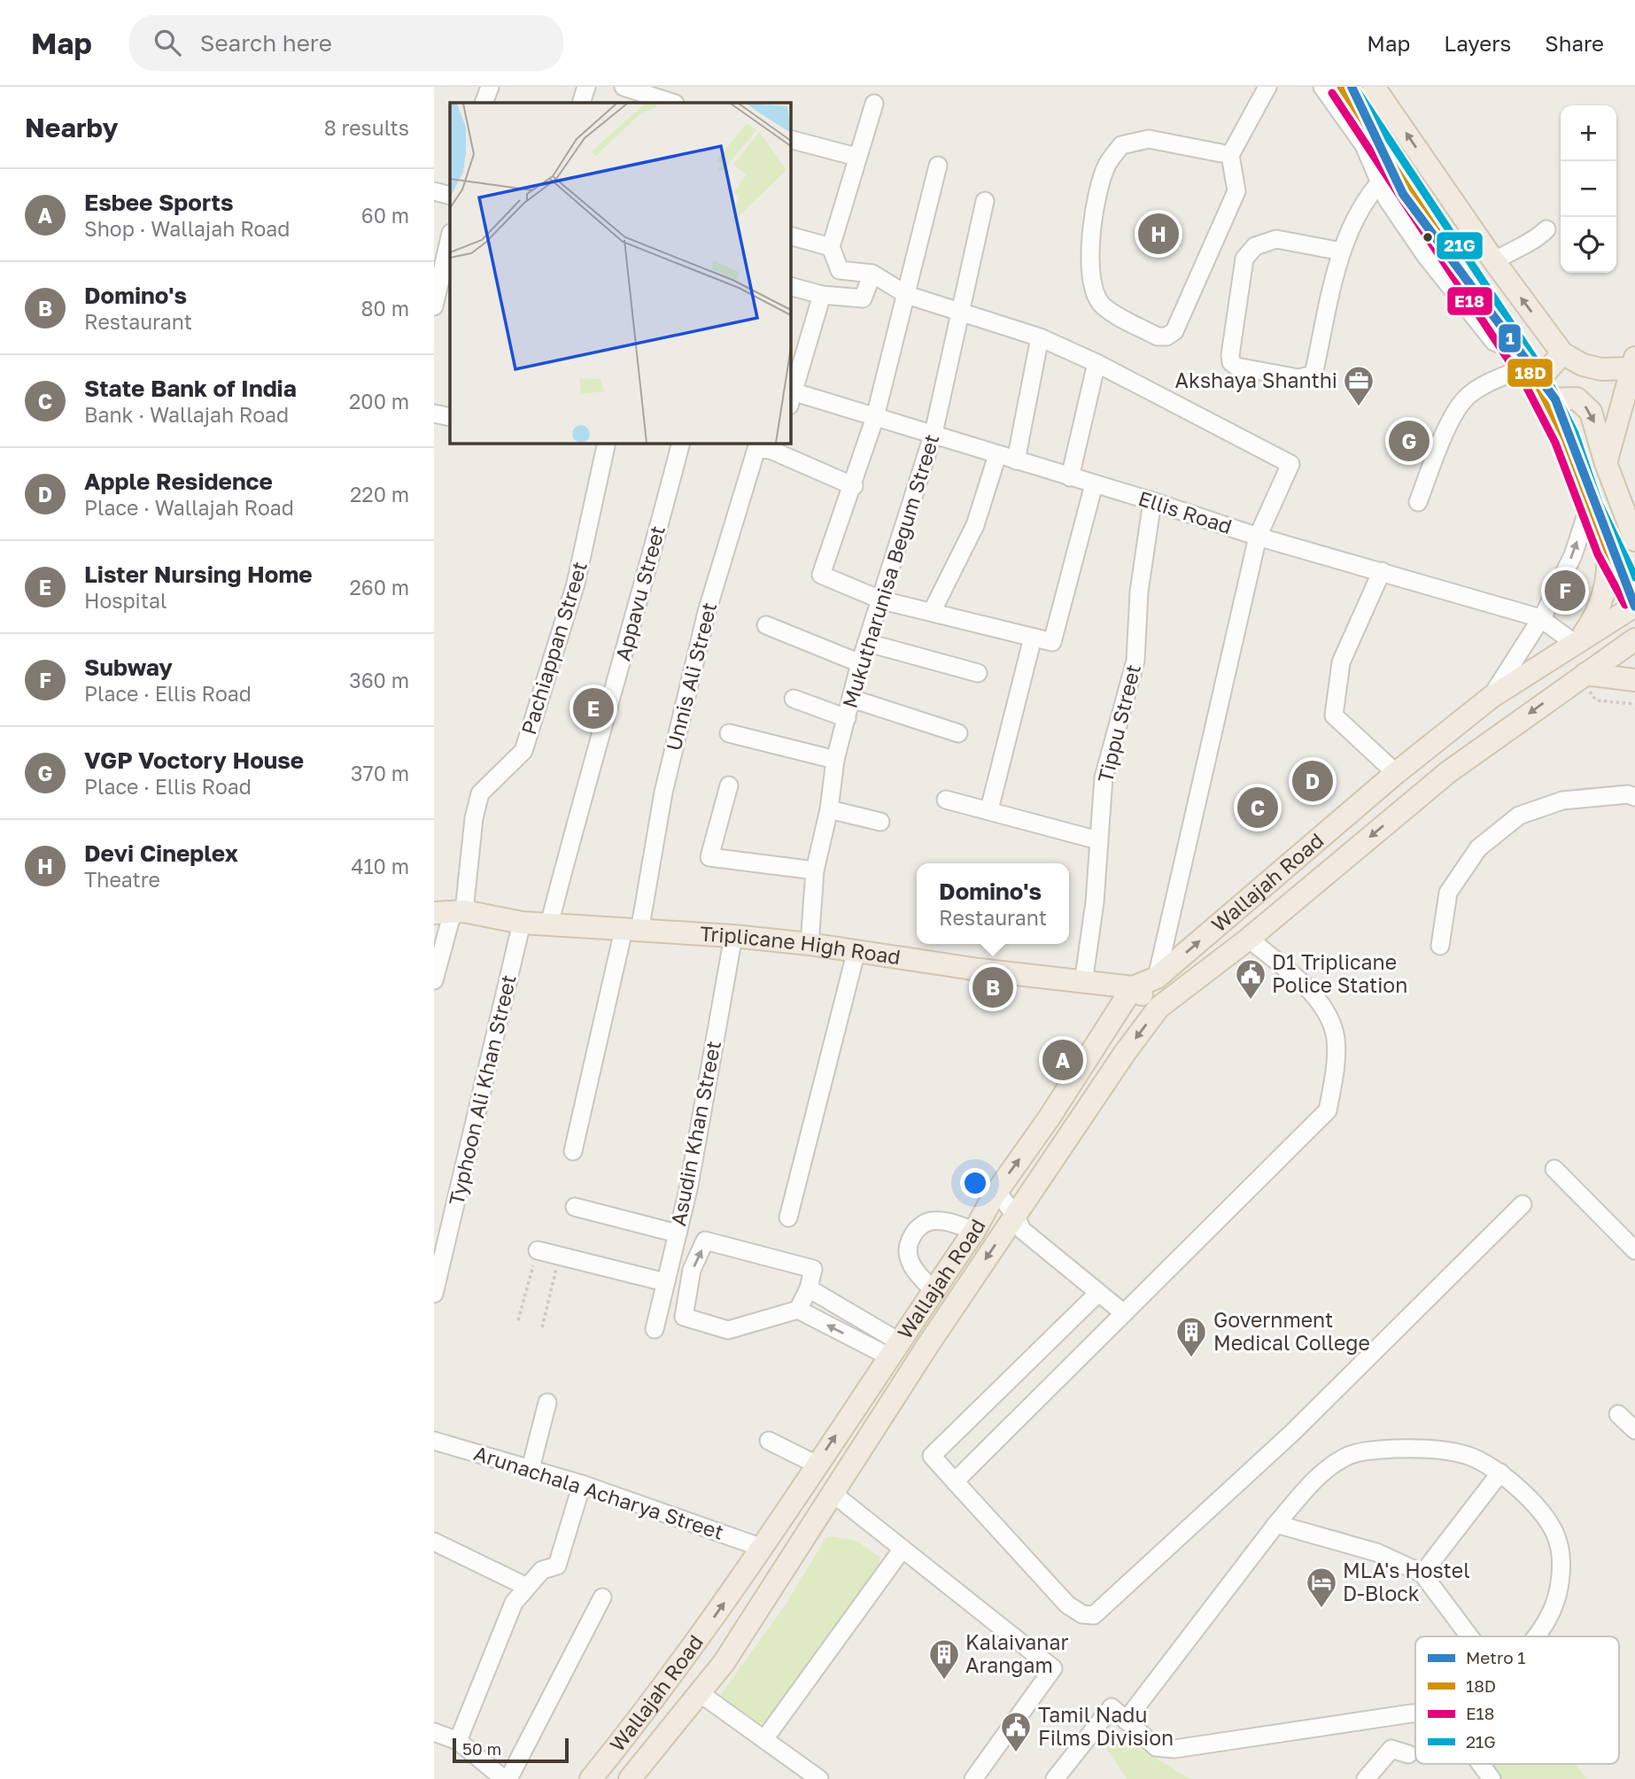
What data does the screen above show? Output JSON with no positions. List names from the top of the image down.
{
  "streets": {
    "main road": ["Wallajah Road", "Triplicane High Road"],
    "street": [
      "Ellis Road",
      "Mukutharunisa Begum Street",
      "Appavu Street",
      "Pachiappan Street",
      "Unnis Ali Street",
      "Tippu Street",
      "Typhoon Ali Khan Street",
      "Asudin Khan Street",
      "Arunachala Acharya Street"
    ]
  },
  "crossings": [
    ["Ellis Road", "Mukutharunisa Begum Street"],
    ["Ellis Road", "Tippu Street"],
    ["Ellis Road", "Wallajah Road"],
    ["Mukutharunisa Begum Street", "Triplicane High Road"],
    ["Appavu Street", "Triplicane High Road"],
    ["Pachiappan Street", "Triplicane High Road"],
    ["Unnis Ali Street", "Triplicane High Road"],
    ["Tippu Street", "Triplicane High Road"],
    ["Wallajah Road", "Triplicane High Road"],
    ["Wallajah Road", "Arunachala Acharya Street"],
    ["Triplicane High Road", "Typhoon Ali Khan Street"],
    ["Triplicane High Road", "Asudin Khan Street"]
  ],
  "places": {
    "office": ["Akshaya Shanthi"],
    "public building": ["D1 Triplicane Police Station", "Tamil Nadu Films Division"],
    "building": ["Government Medical College", "Kalaivanar Arangam"],
    "hotel": ["MLA's Hostel D-Block"]
  },
  "lines": [
    "metro line 1",
    "transit line 18D",
    "transit line 21G",
    "transit line E18"
  ],
  "legend": [
    "Metro 1",
    "18D",
    "E18",
    "21G"
  ],
  "scale_bar": "50 m",
  "page": {
    "header": "Map",
    "search": "Search here",
    "nav": ["Map", "Layers", "Share"],
    "heading": ["Nearby", "8 results"],
    "map_buttons": ["+", "−"],
    "list": [
      {
        "mark": "A",
        "name": "Esbee Sports",
        "note": "Shop · Wallajah Road",
        "value": "60 m"
      },
      {
        "mark": "B",
        "name": "Domino's",
        "note": "Restaurant",
        "value": "80 m"
      },
      {
        "mark": "C",
        "name": "State Bank of India",
        "note": "Bank · Wallajah Road",
        "value": "200 m"
      },
      {
        "mark": "D",
        "name": "Apple Residence",
        "note": "Place · Wallajah Road",
        "value": "220 m"
      },
      {
        "mark": "E",
        "name": "Lister Nursing Home",
        "note": "Hospital",
        "value": "260 m"
      },
      {
        "mark": "F",
        "name": "Subway",
        "note": "Place · Ellis Road",
        "value": "360 m"
      },
      {
        "mark": "G",
        "name": "VGP Voctory House",
        "note": "Place · Ellis Road",
        "value": "370 m"
      },
      {
        "mark": "H",
        "name": "Devi Cineplex",
        "note": "Theatre",
        "value": "410 m"
      }
    ],
    "pins": [
      "H",
      "G",
      "F",
      "E",
      "D",
      "C",
      "B",
      "A"
    ],
    "popup": ["Domino's", "Restaurant"],
    "scale": "50 m"
  }
}
